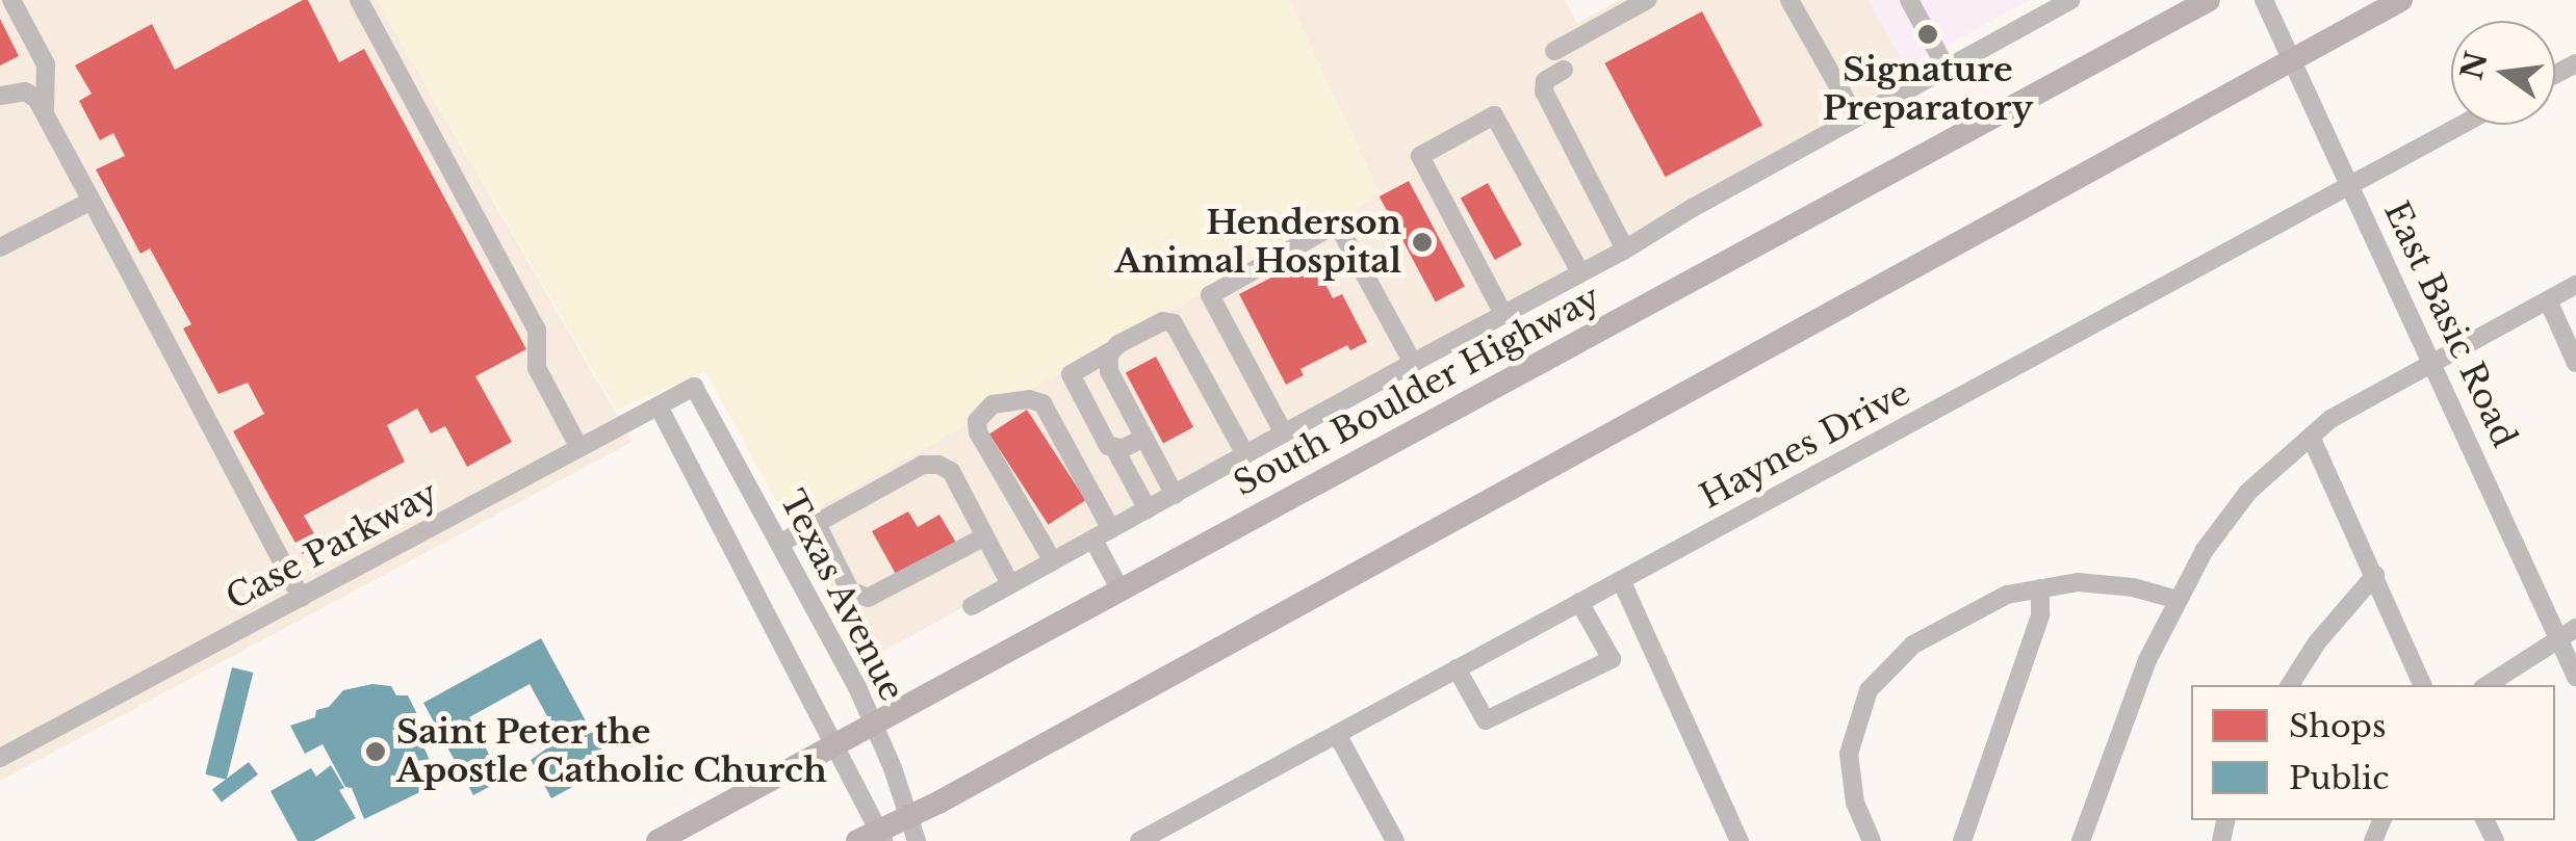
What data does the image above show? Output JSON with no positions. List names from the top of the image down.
{
  "streets": {
    "main road": ["South Boulder Highway"],
    "street": [
      "East Basic Road",
      "Haynes Drive",
      "Case Parkway",
      "Texas Avenue"
    ]
  },
  "crossings": [
    ["East Basic Road", "Haynes Drive"],
    ["South Boulder Highway", "Texas Avenue"],
    ["Case Parkway", "Texas Avenue"]
  ],
  "places": ["Signature Preparatory", "Henderson Animal Hospital", "Saint Peter the Apostle Catholic Church"],
  "legend": ["Shops", "Public"],
  "north": "left"
}
